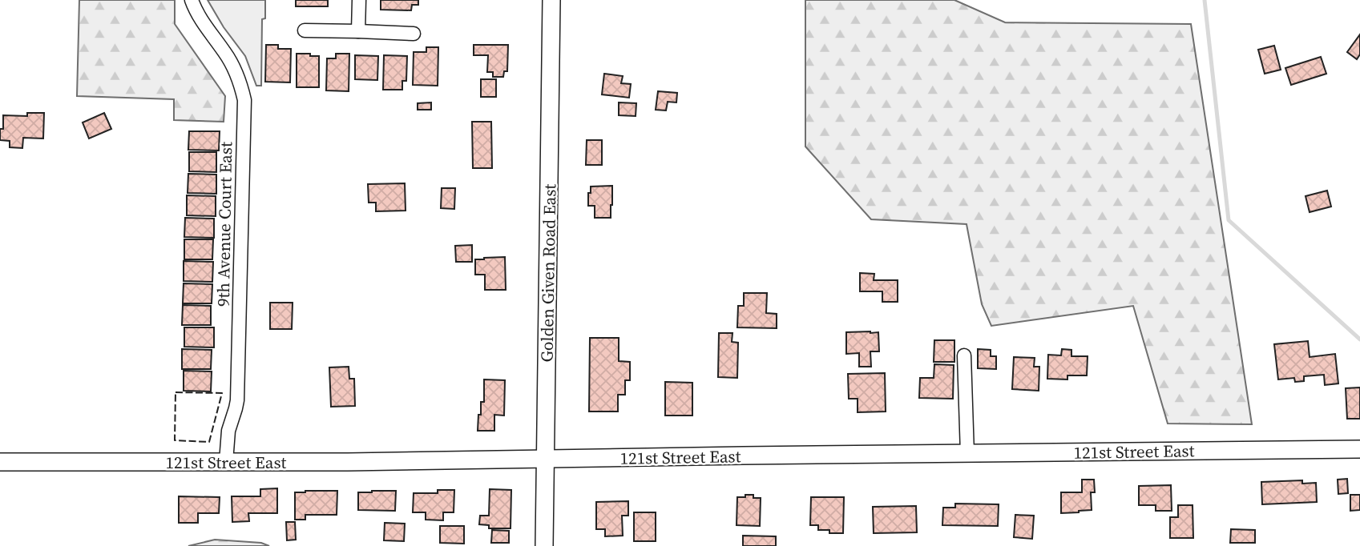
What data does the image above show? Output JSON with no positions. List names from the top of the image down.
{
  "streets": {
    "street": ["9th Avenue Court East", "Golden Given Road East", "121st Street East"]
  },
  "crossings": [
    ["9th Avenue Court East", "121st Street East"],
    ["Golden Given Road East", "121st Street East"]
  ]
}
